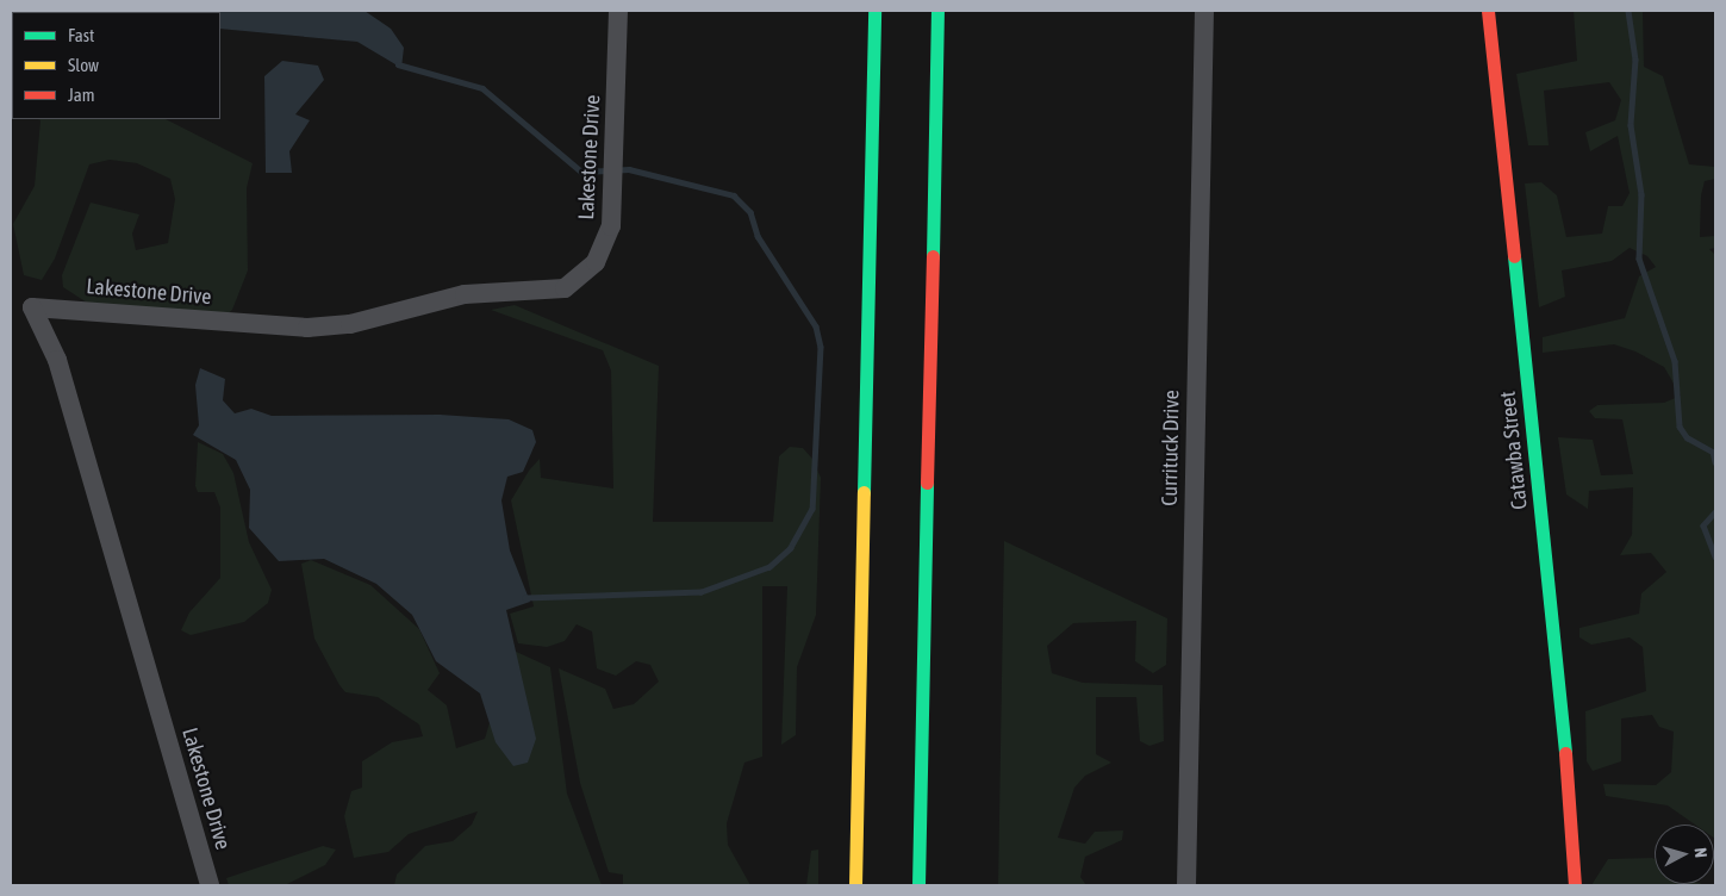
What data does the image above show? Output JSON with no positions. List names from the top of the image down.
{
  "streets": {
    "main road": ["Catawba Street"],
    "street": ["Lakestone Drive", "Currituck Drive"]
  },
  "legend": ["Fast", "Slow", "Jam"],
  "north": "right"
}
